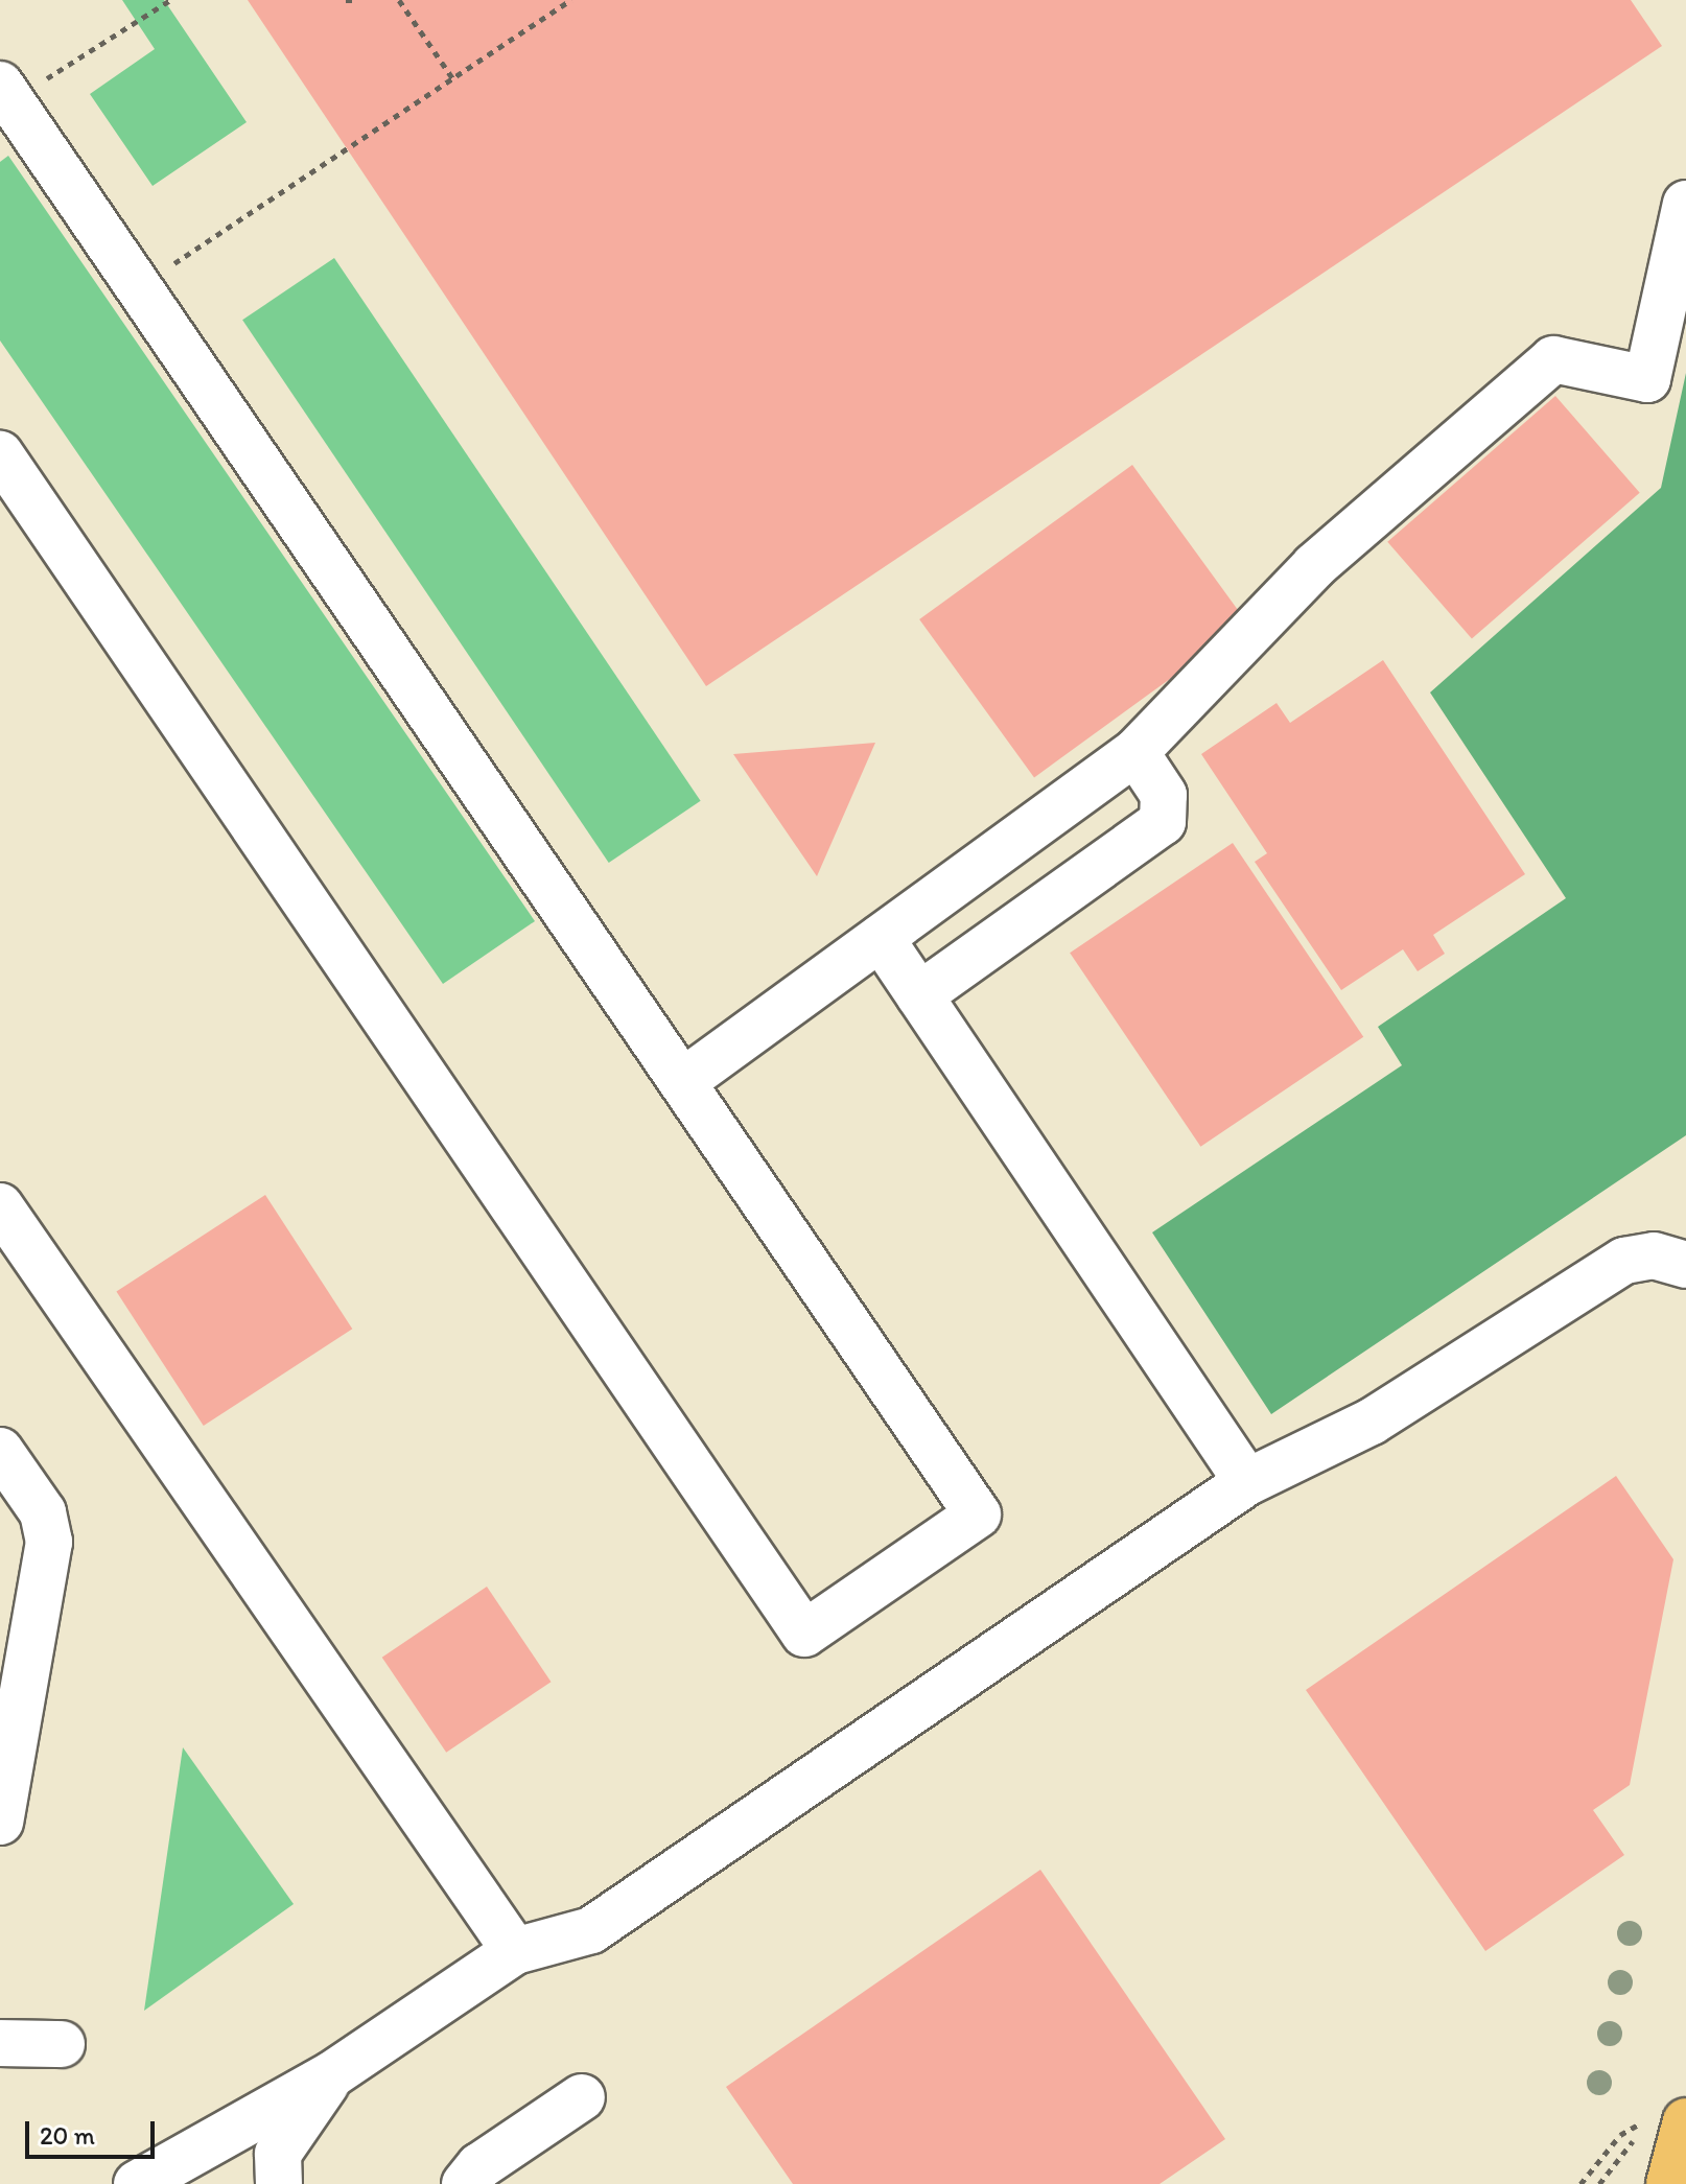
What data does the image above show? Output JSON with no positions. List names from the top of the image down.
{
  "scale_bar": "20 m"
}
